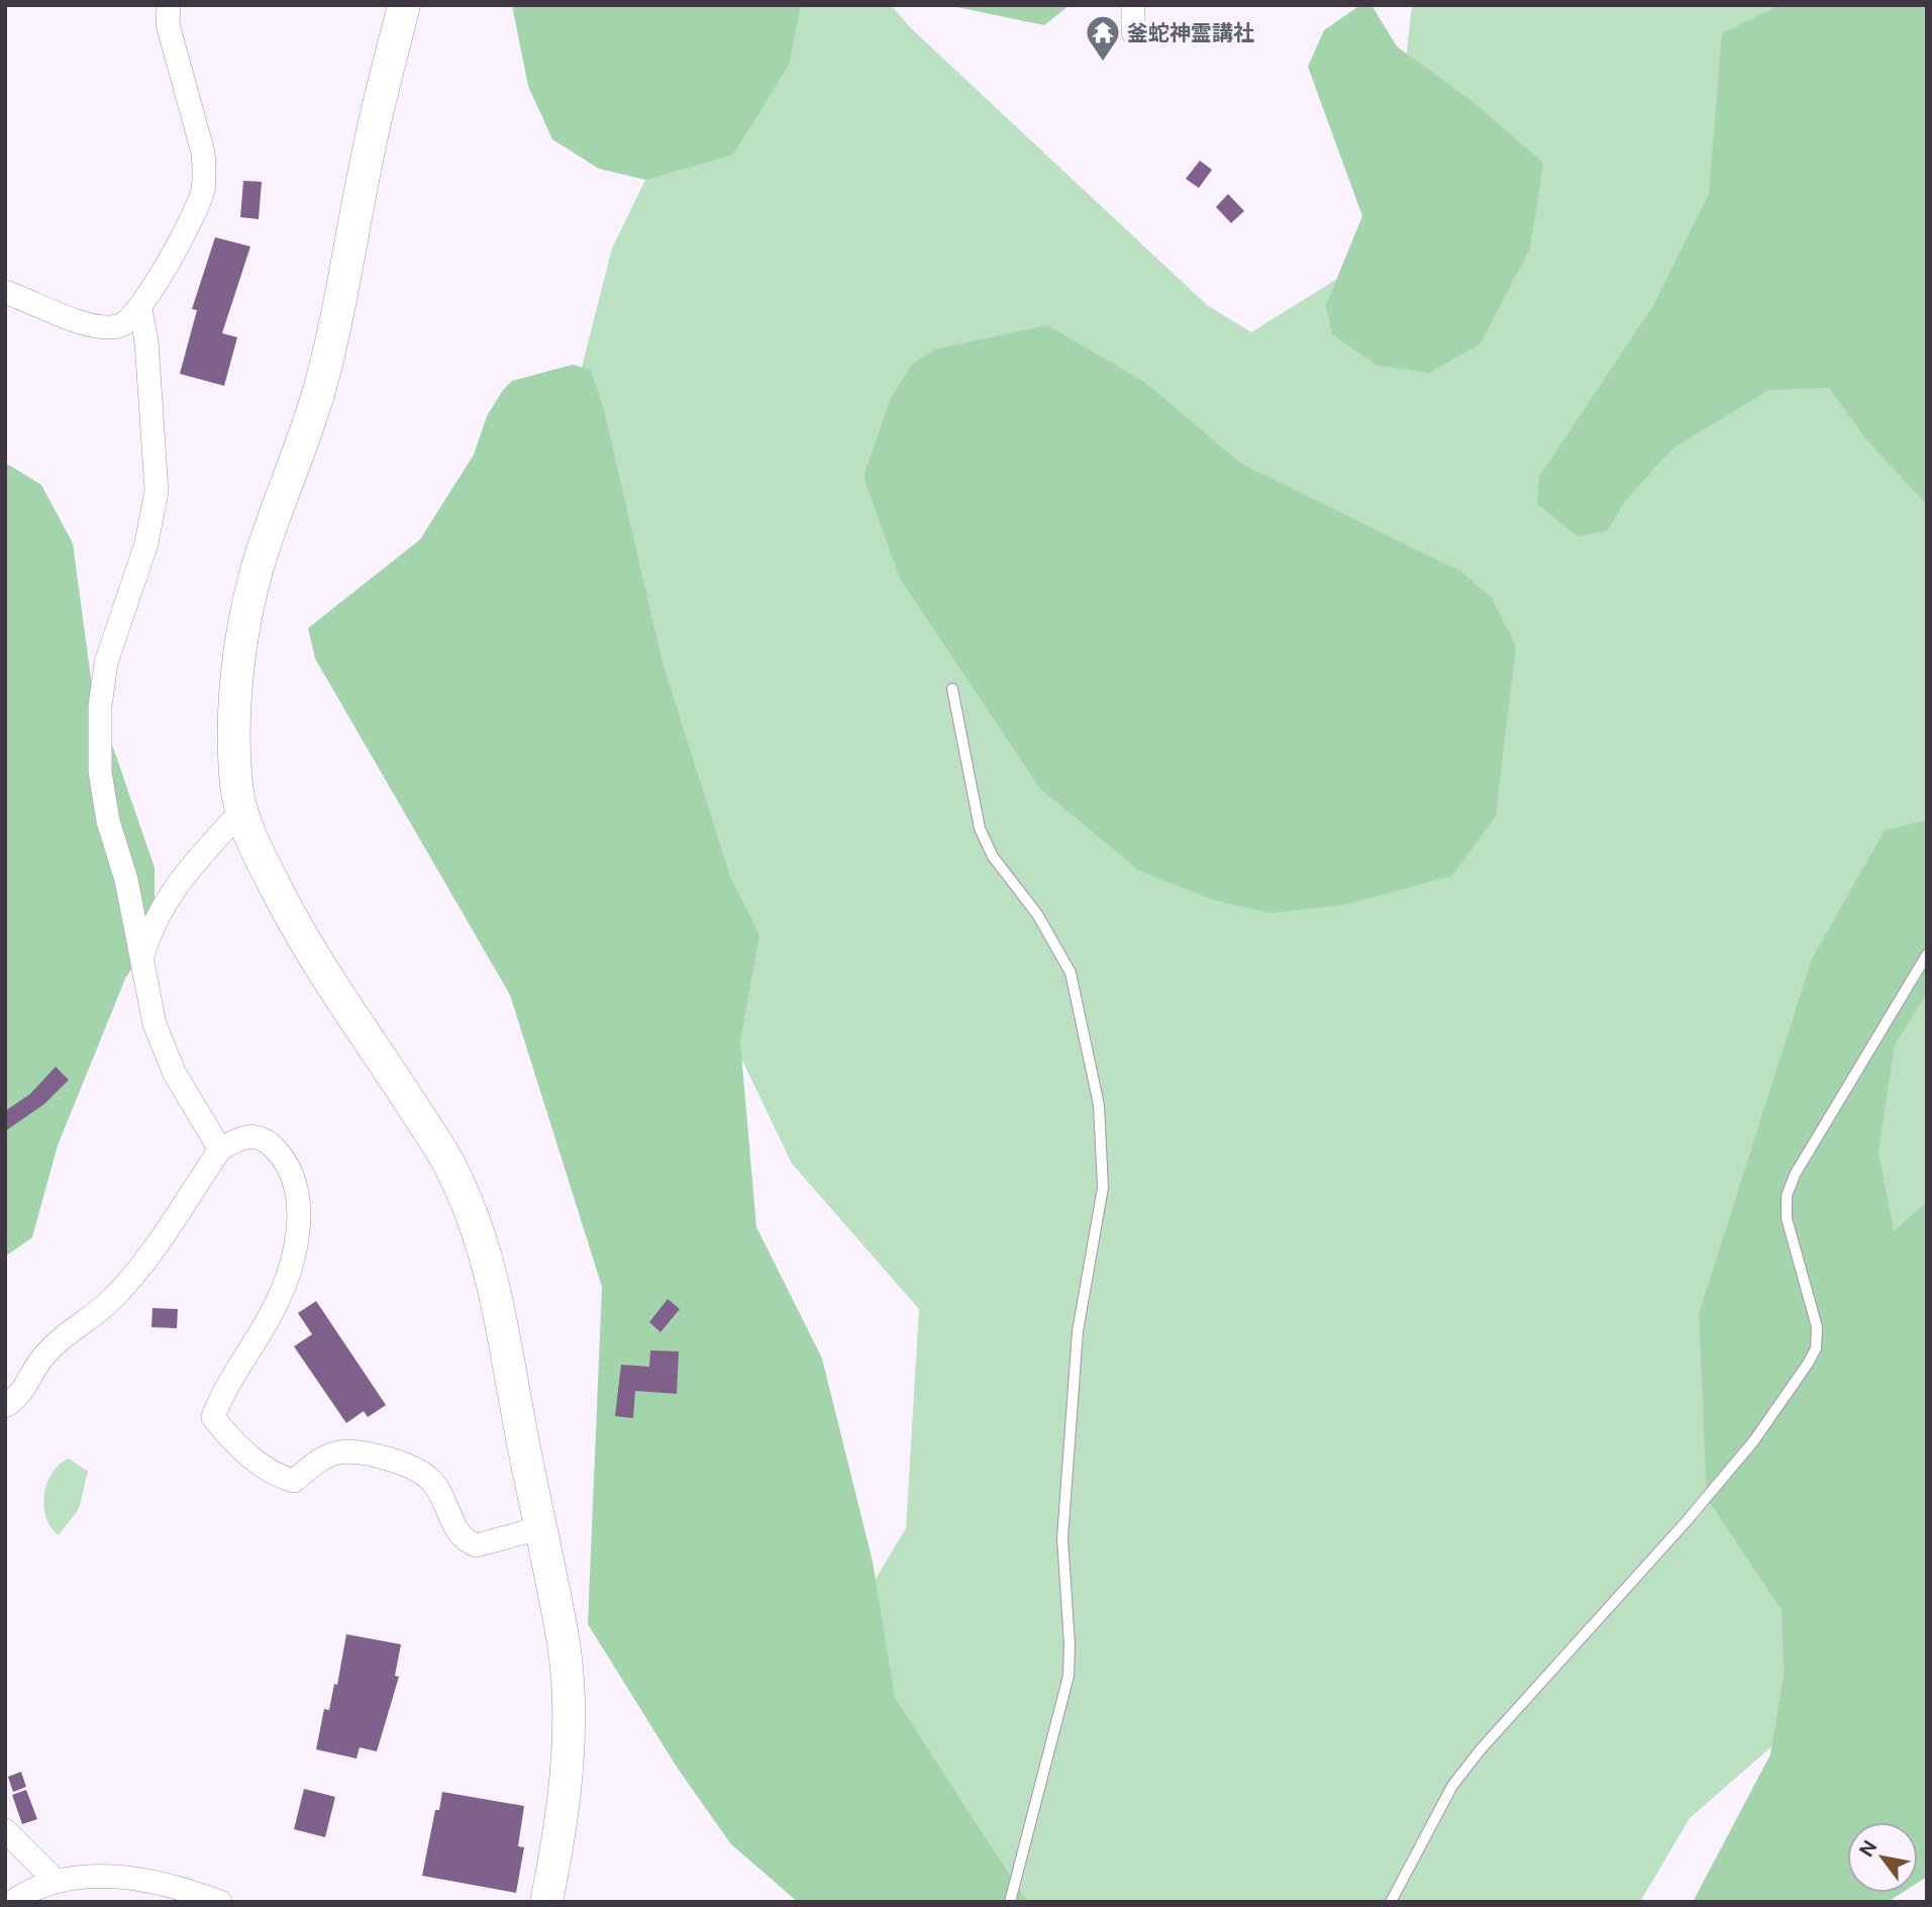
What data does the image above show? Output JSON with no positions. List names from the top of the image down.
{
  "places": {
    "temple": ["釜蛇神霊講社"]
  },
  "north": "top left"
}
